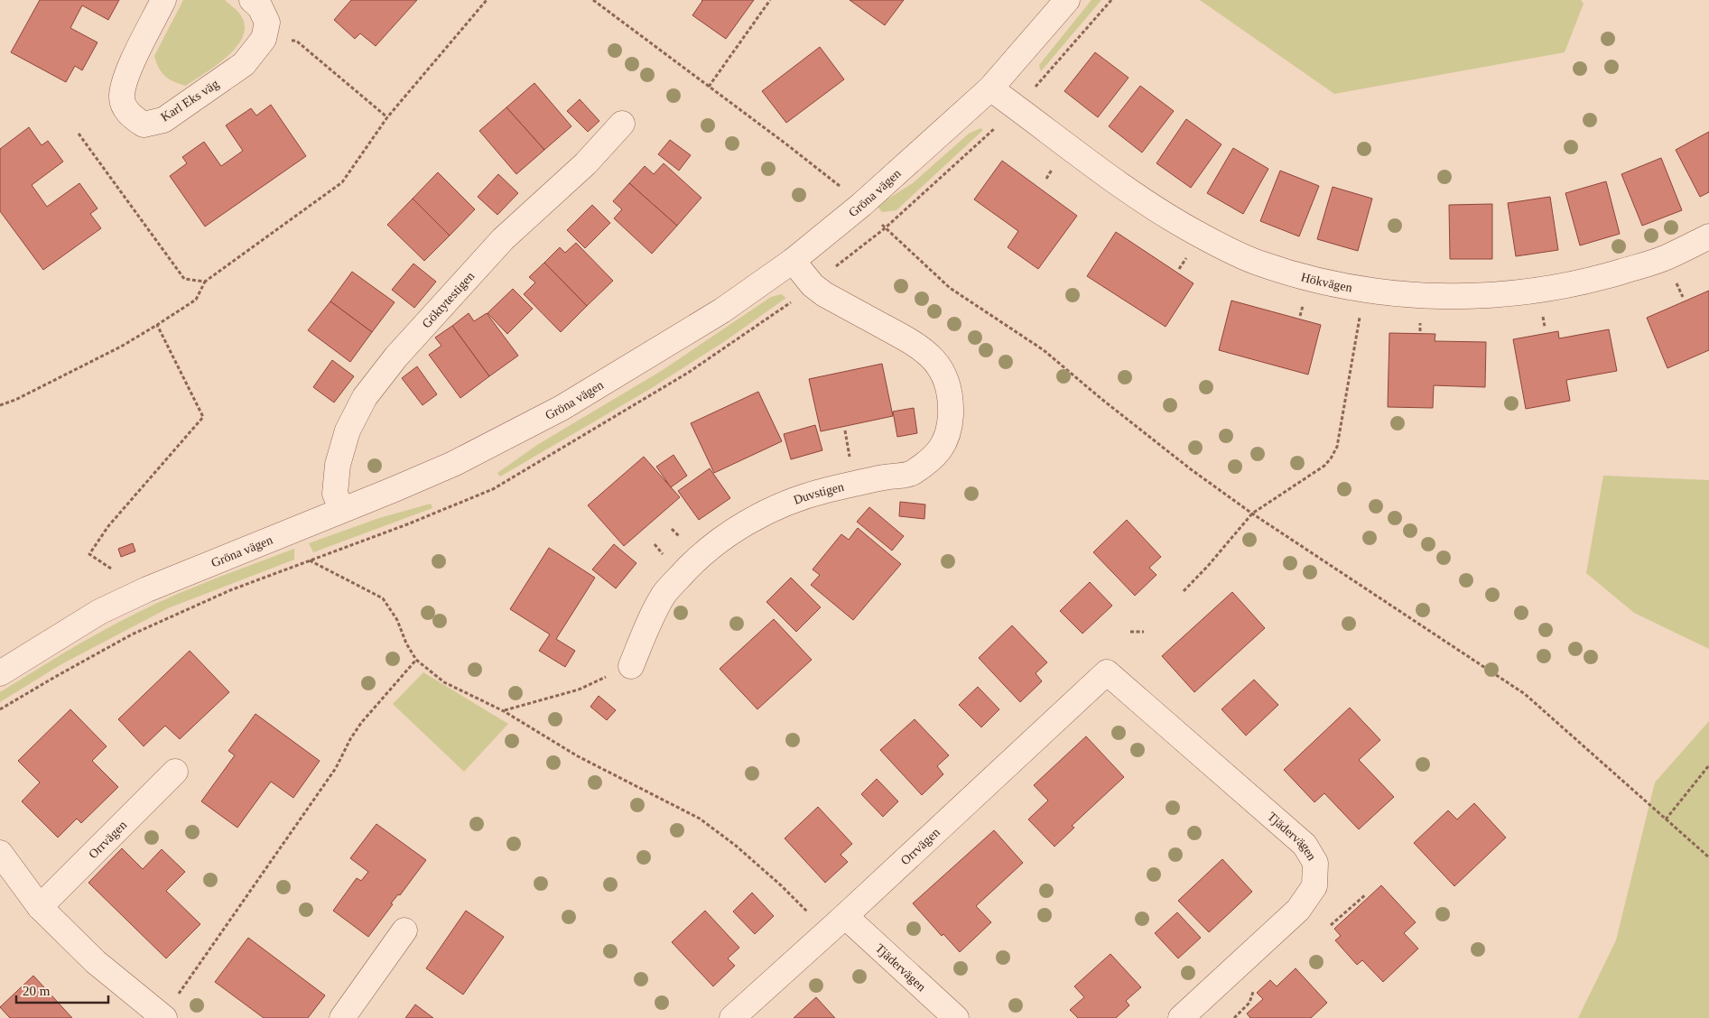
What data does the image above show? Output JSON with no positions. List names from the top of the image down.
{
  "streets": {
    "street": [
      "Karl Eks väg",
      "Gröna vägen",
      "Hökvägen",
      "Göktytestigen",
      "Duvstigen",
      "Tjädervägen",
      "Orrvägen"
    ]
  },
  "crossings": [
    ["Gröna vägen", "Hökvägen"],
    ["Gröna vägen", "Göktytestigen"],
    ["Gröna vägen", "Duvstigen"],
    ["Tjädervägen", "Orrvägen"]
  ],
  "scale_bar": "20 m"
}
